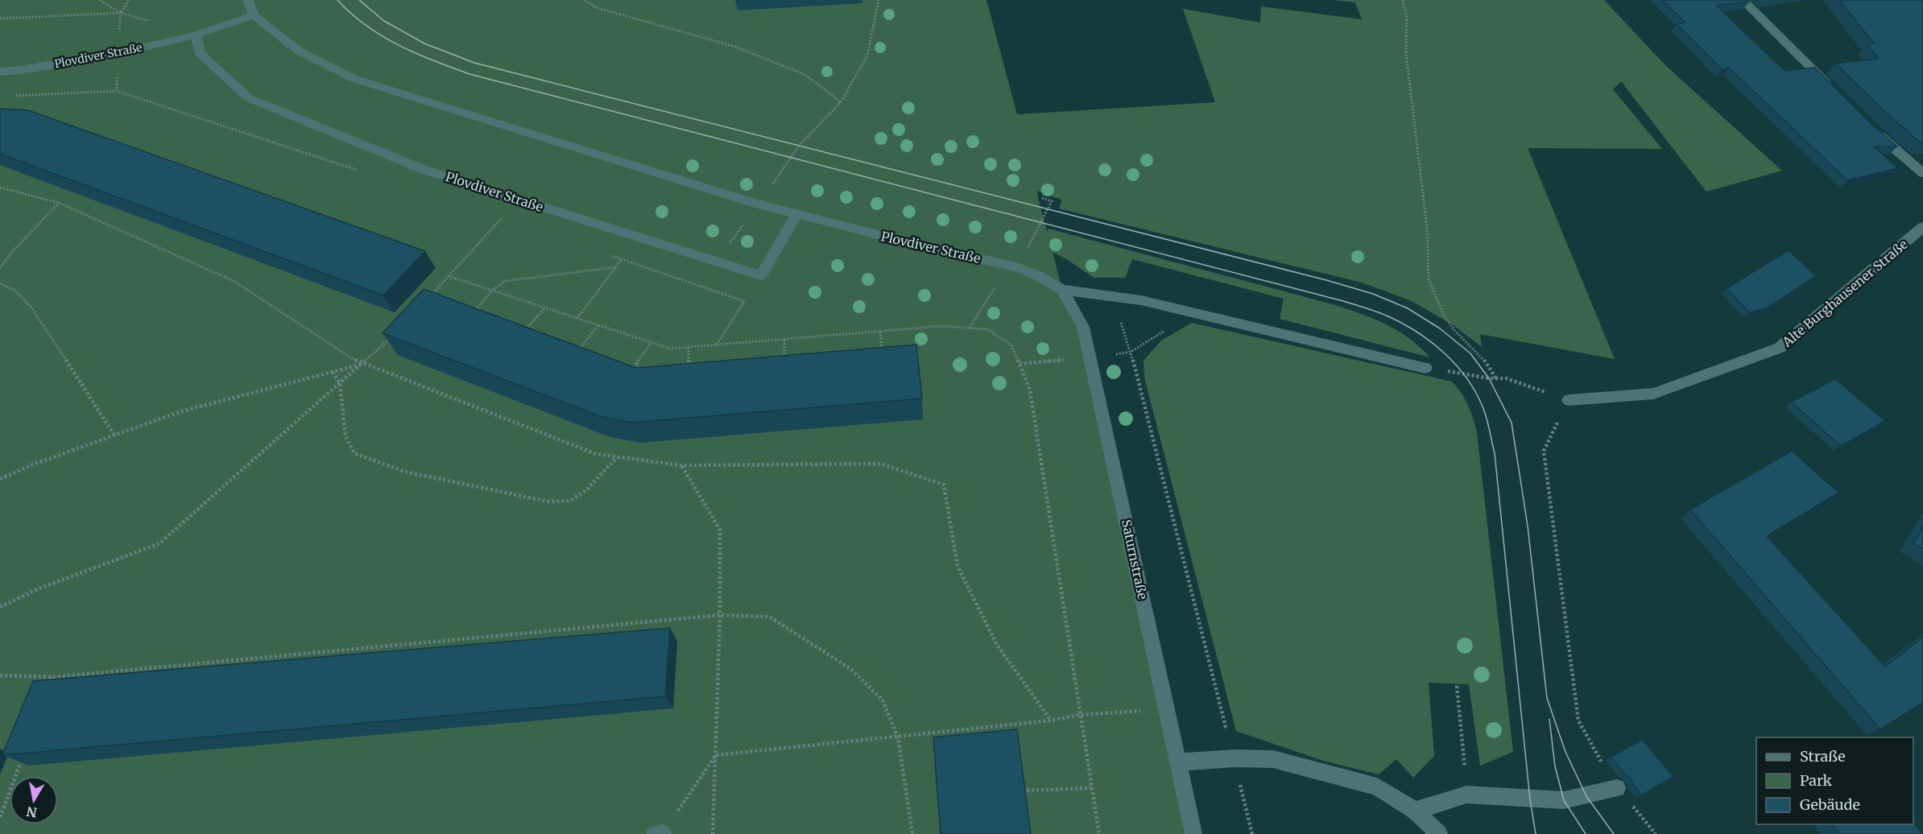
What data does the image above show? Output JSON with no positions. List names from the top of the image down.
{
  "streets": {
    "street": ["Plovdiver Straße", "Alte Burghausener Straße", "Saturnstraße"]
  },
  "crossings": [
    ["Plovdiver Straße", "Saturnstraße"]
  ],
  "legend": ["Straße", "Park", "Gebäude"],
  "north": "bottom"
}
